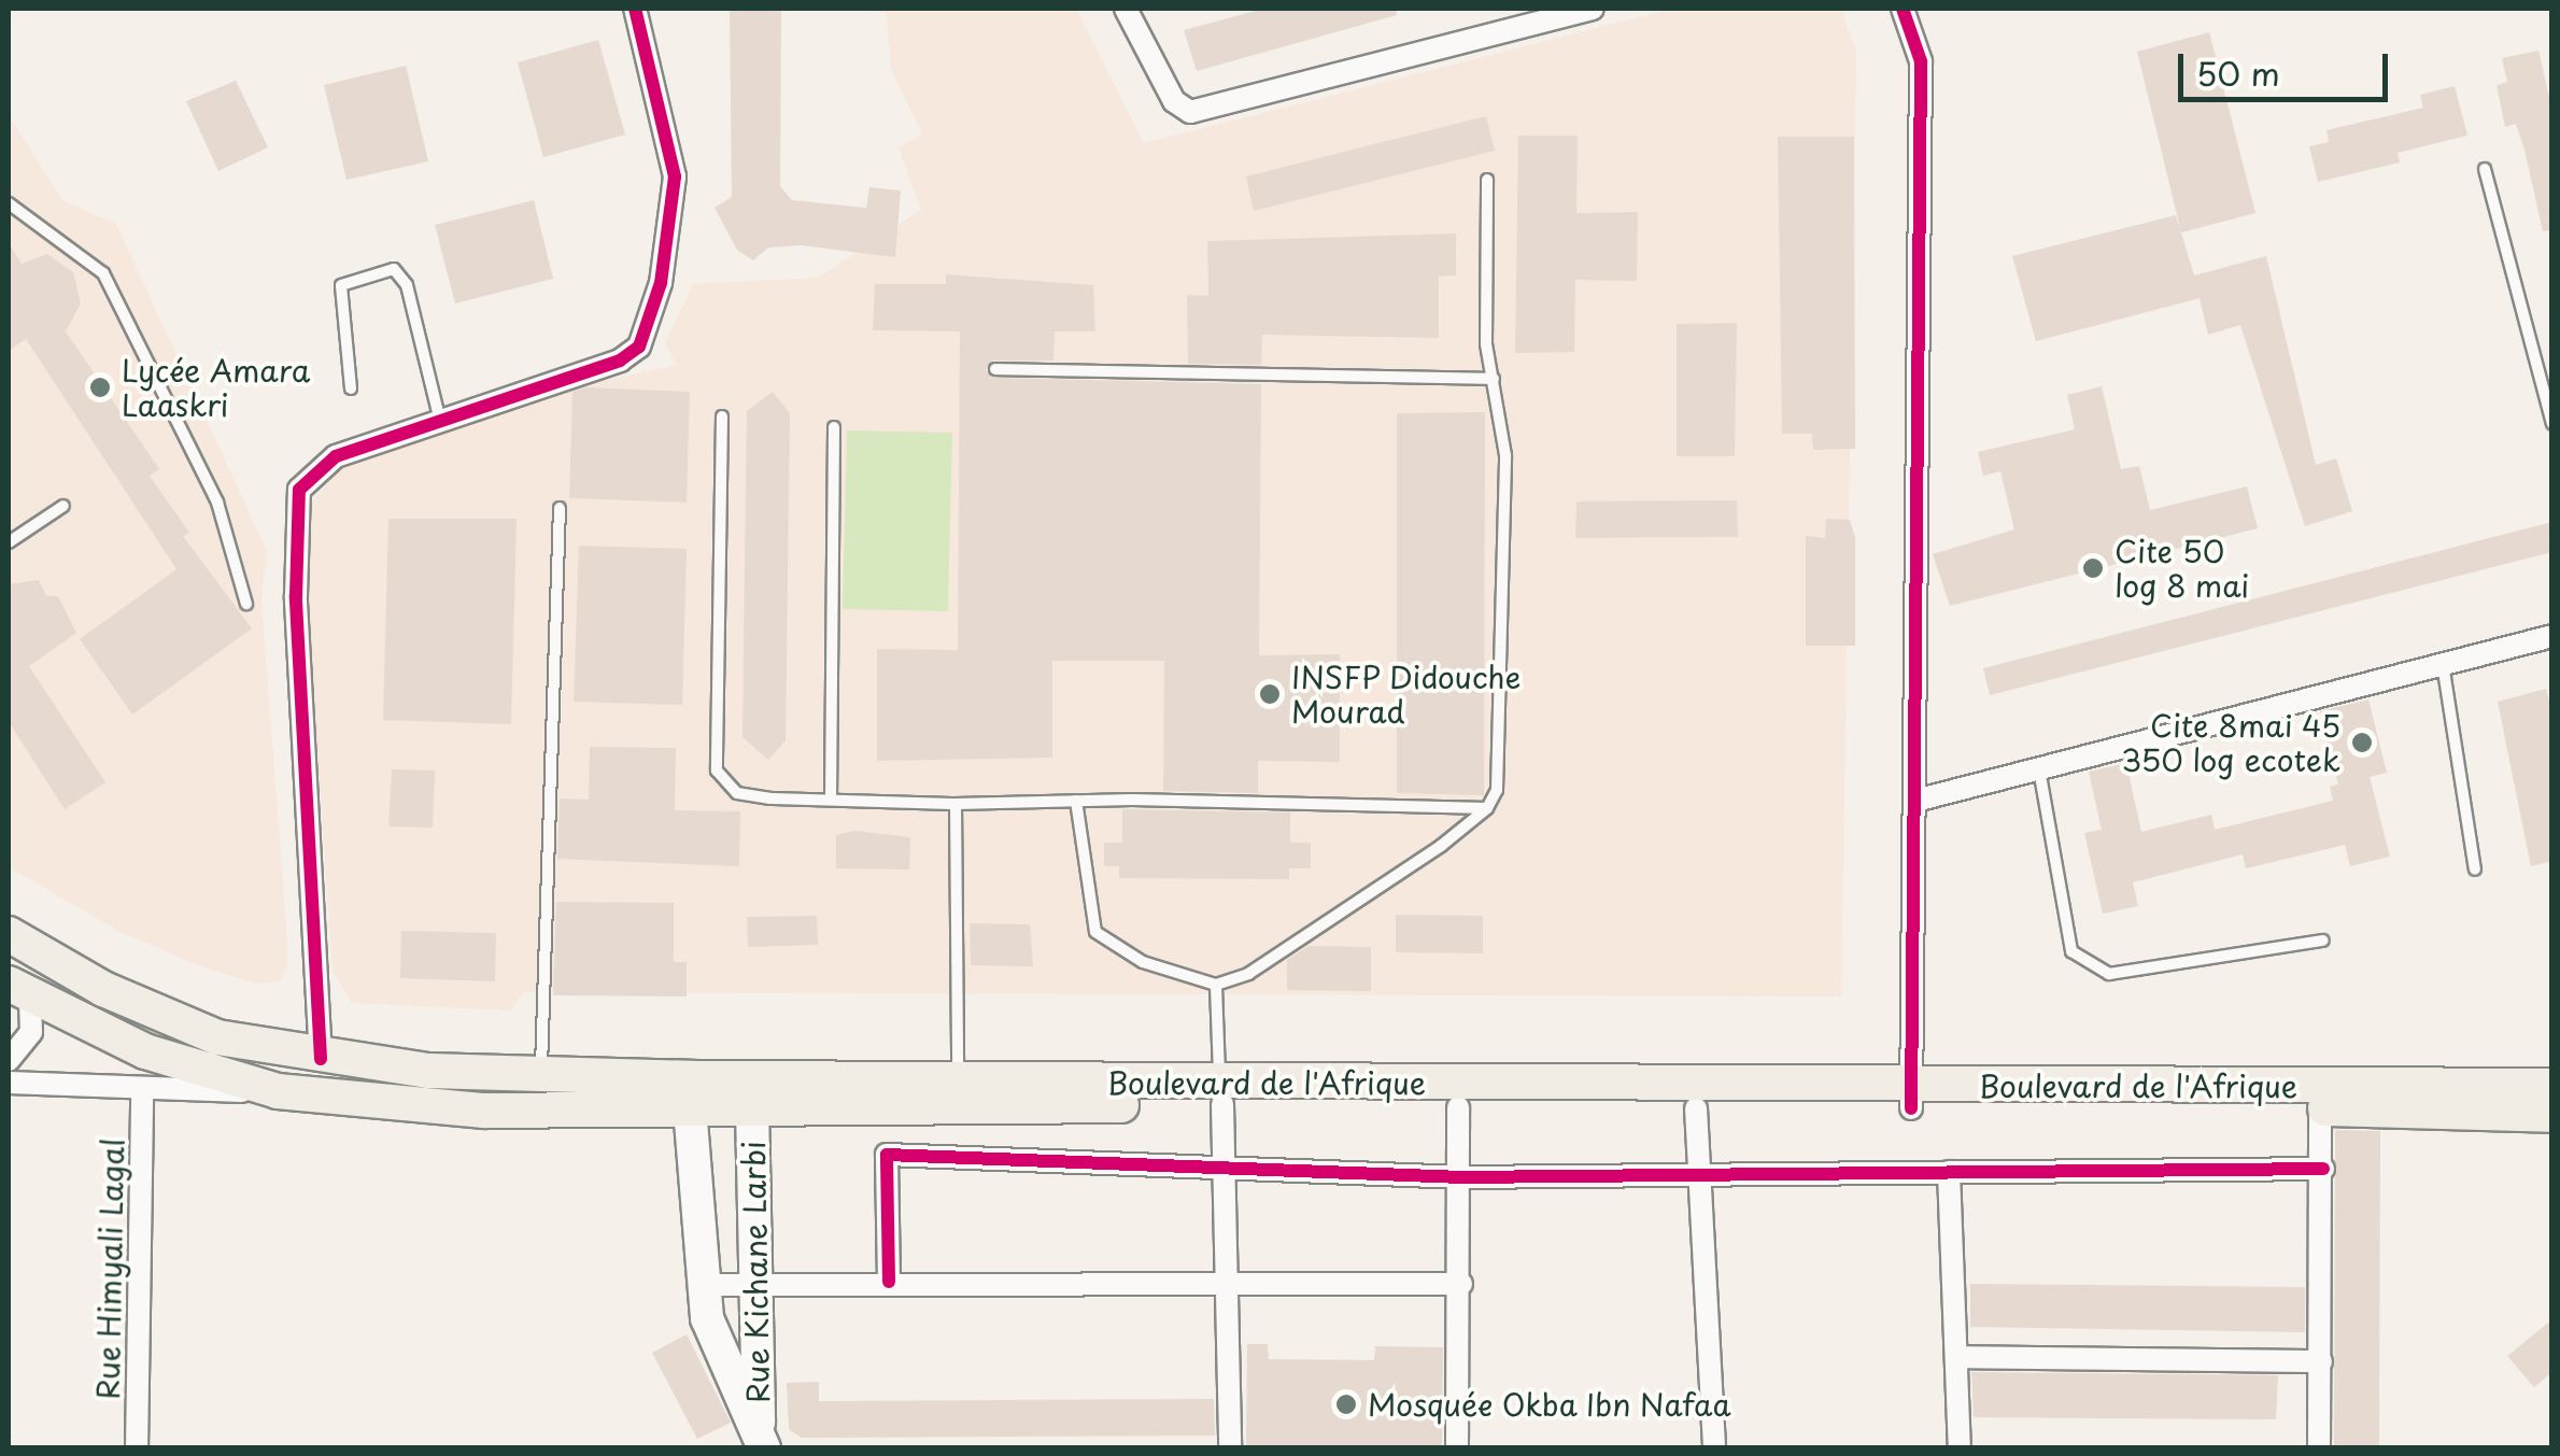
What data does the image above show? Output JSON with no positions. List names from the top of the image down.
{
  "streets": {
    "main road": ["Boulevard de l'Afrique"],
    "street": ["Rue Himyali Lagal", "Rue Kichane Larbi"]
  },
  "crossings": [
    ["Boulevard de l'Afrique", "Rue Kichane Larbi"]
  ],
  "places": [
    "Lycée Amara Laaskri",
    "Cite 50 log 8 mai",
    "INSFP Didouche Mourad",
    "Cite 8mai 45 350 log ecotek",
    "Mosquée Okba Ibn Nafaa"
  ],
  "scale_bar": "50 m"
}
